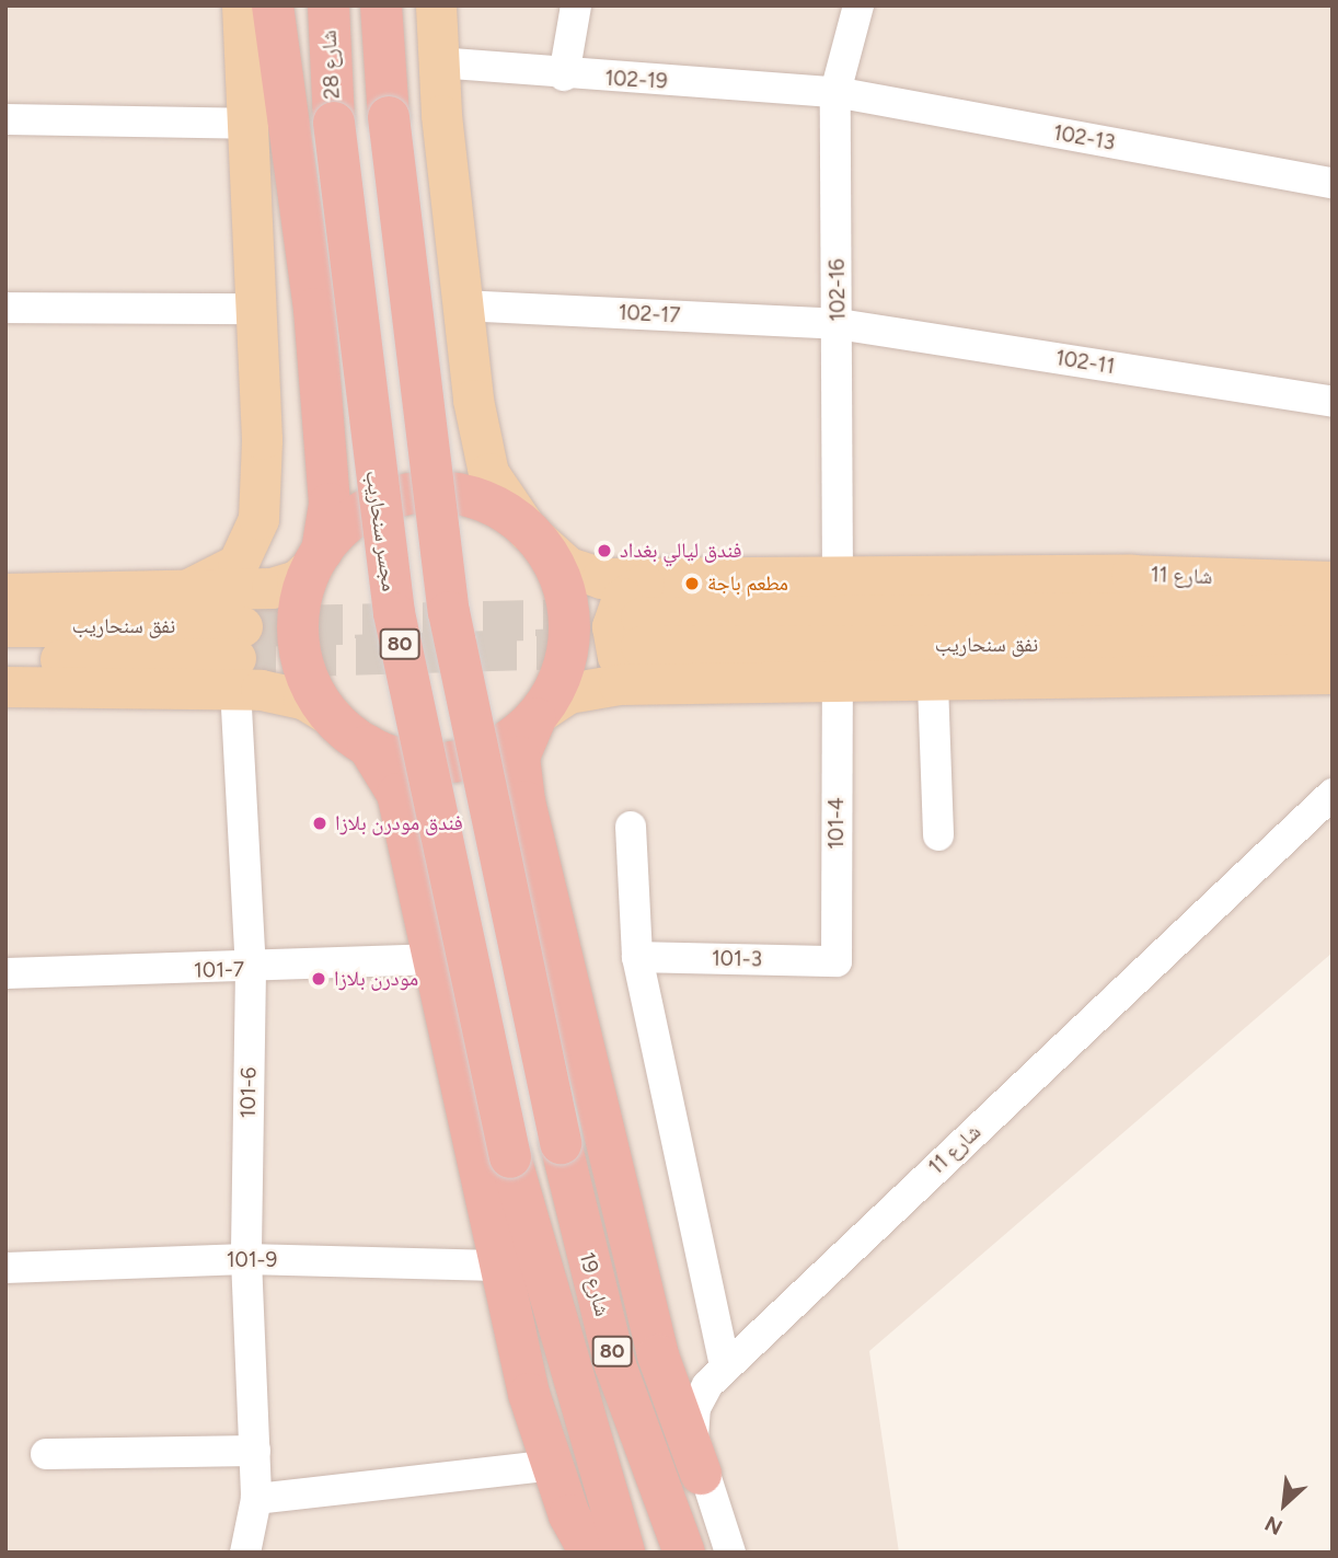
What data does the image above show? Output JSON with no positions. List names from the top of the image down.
{
  "streets": {
    "highway": [
      "شارع 28",
      "مجسر سنحاريب",
      "80",
      "شارع 19"
    ],
    "main road": ["شارع 11", "نفق سنحاريب"],
    "street": [
      "102-19",
      "102-13",
      "102-16",
      "102-17",
      "102-11",
      "101-4",
      "101-3",
      "101-7",
      "101-6",
      "101-9"
    ]
  },
  "crossings": [
    ["شارع 28", "مجسر سنحاريب"],
    ["102-19", "102-13"],
    ["102-19", "102-16"],
    ["102-13", "102-16"],
    ["102-16", "102-17"],
    ["102-16", "102-11"],
    ["102-16", "شارع 11"],
    ["102-17", "102-11"],
    ["نفق سنحاريب", "101-6"],
    ["101-4", "101-3"],
    ["101-7", "101-6"],
    ["101-6", "101-9"]
  ],
  "places": [
    "فندق ليالي بغداد",
    "مطعم باجة",
    "فندق مودرن بلازا",
    "مودرن بلازا"
  ],
  "north": "bottom left"
}
